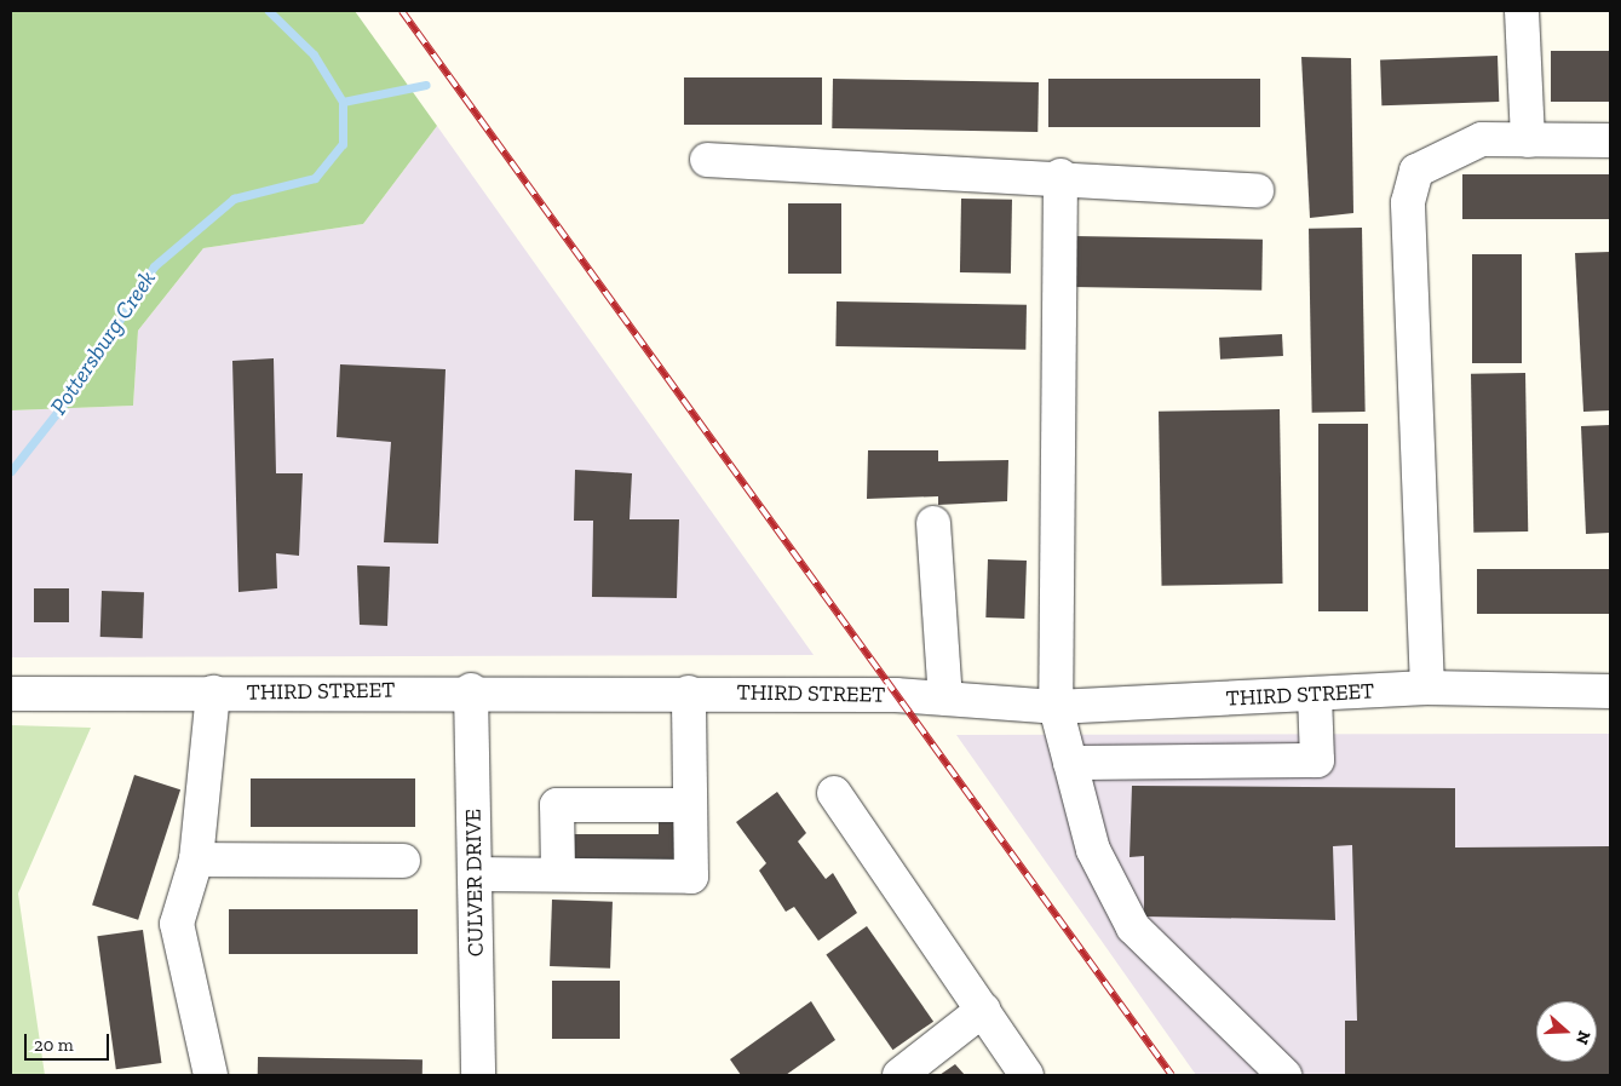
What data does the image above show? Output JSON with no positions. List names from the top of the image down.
{
  "streets": {
    "street": ["THIRD STREET", "CULVER DRIVE"]
  },
  "crossings": [
    ["THIRD STREET", "CULVER DRIVE"]
  ],
  "water": ["Pottersburg Creek"],
  "scale_bar": "20 m",
  "north": "right"
}
